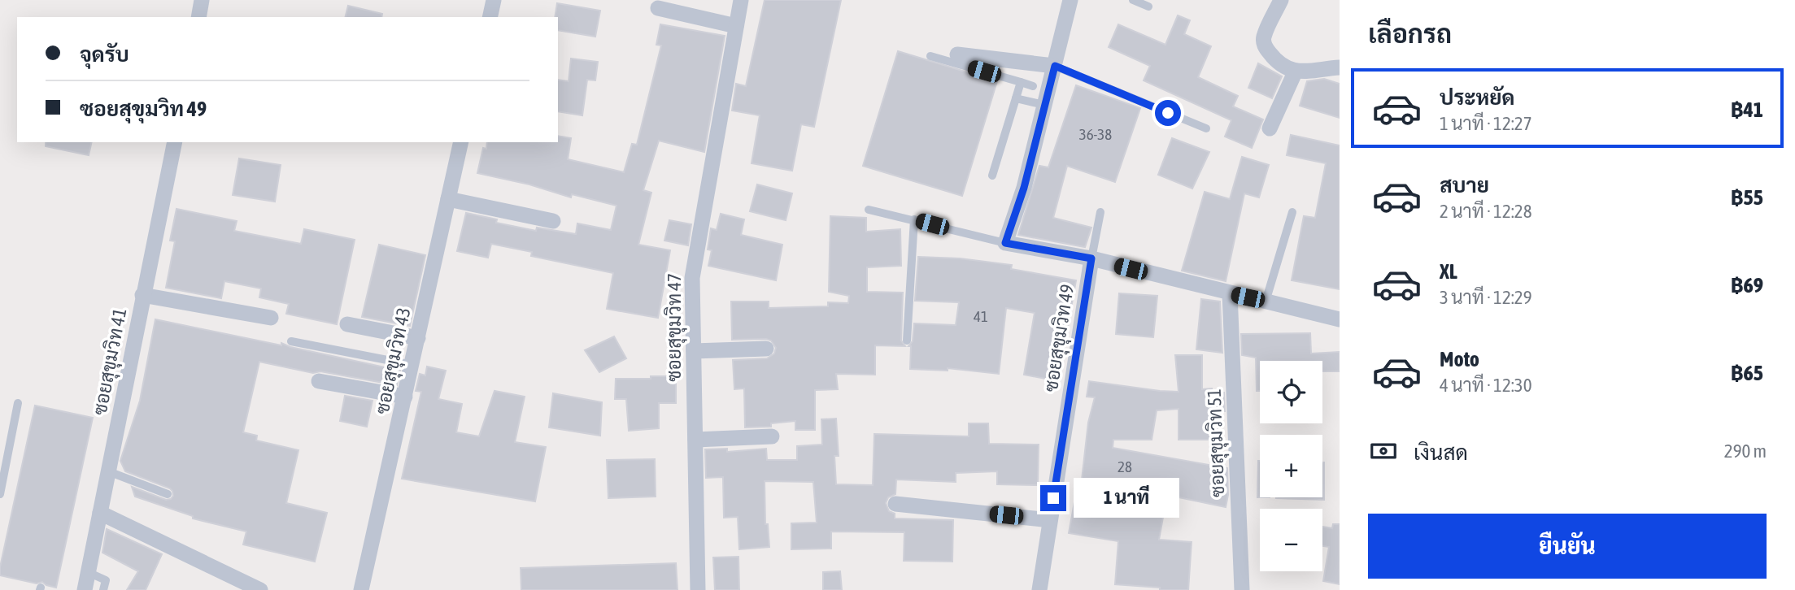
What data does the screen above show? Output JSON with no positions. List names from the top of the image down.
{
  "streets": {
    "street": [
      "ซอยสุขุมวิท 47",
      "ซอยสุขุมวิท 49",
      "ซอยสุขุมวิท 43",
      "ซอยสุขุมวิท 41",
      "ซอยสุขุมวิท 51"
    ]
  },
  "house_numbers": ["36-38", "41", "28"],
  "page": {
    "heading": "เลือกรถ",
    "banner": ["จุดรับ", "ซอยสุขุมวิท 49"],
    "list": [
      {
        "name": "ประหยัด",
        "note": "1 นาที · 12:27",
        "value": "฿41"
      },
      {
        "name": "สบาย",
        "note": "2 นาที · 12:28",
        "value": "฿55"
      },
      {
        "name": "XL",
        "note": "3 นาที · 12:29",
        "value": "฿69"
      },
      {
        "name": "Moto",
        "note": "4 นาที · 12:30",
        "value": "฿65"
      }
    ],
    "map_buttons": ["+", "−"],
    "pay": ["เงินสด", "290 m"],
    "bubble": "1 นาที",
    "buttons": "ยืนยัน"
  }
}
